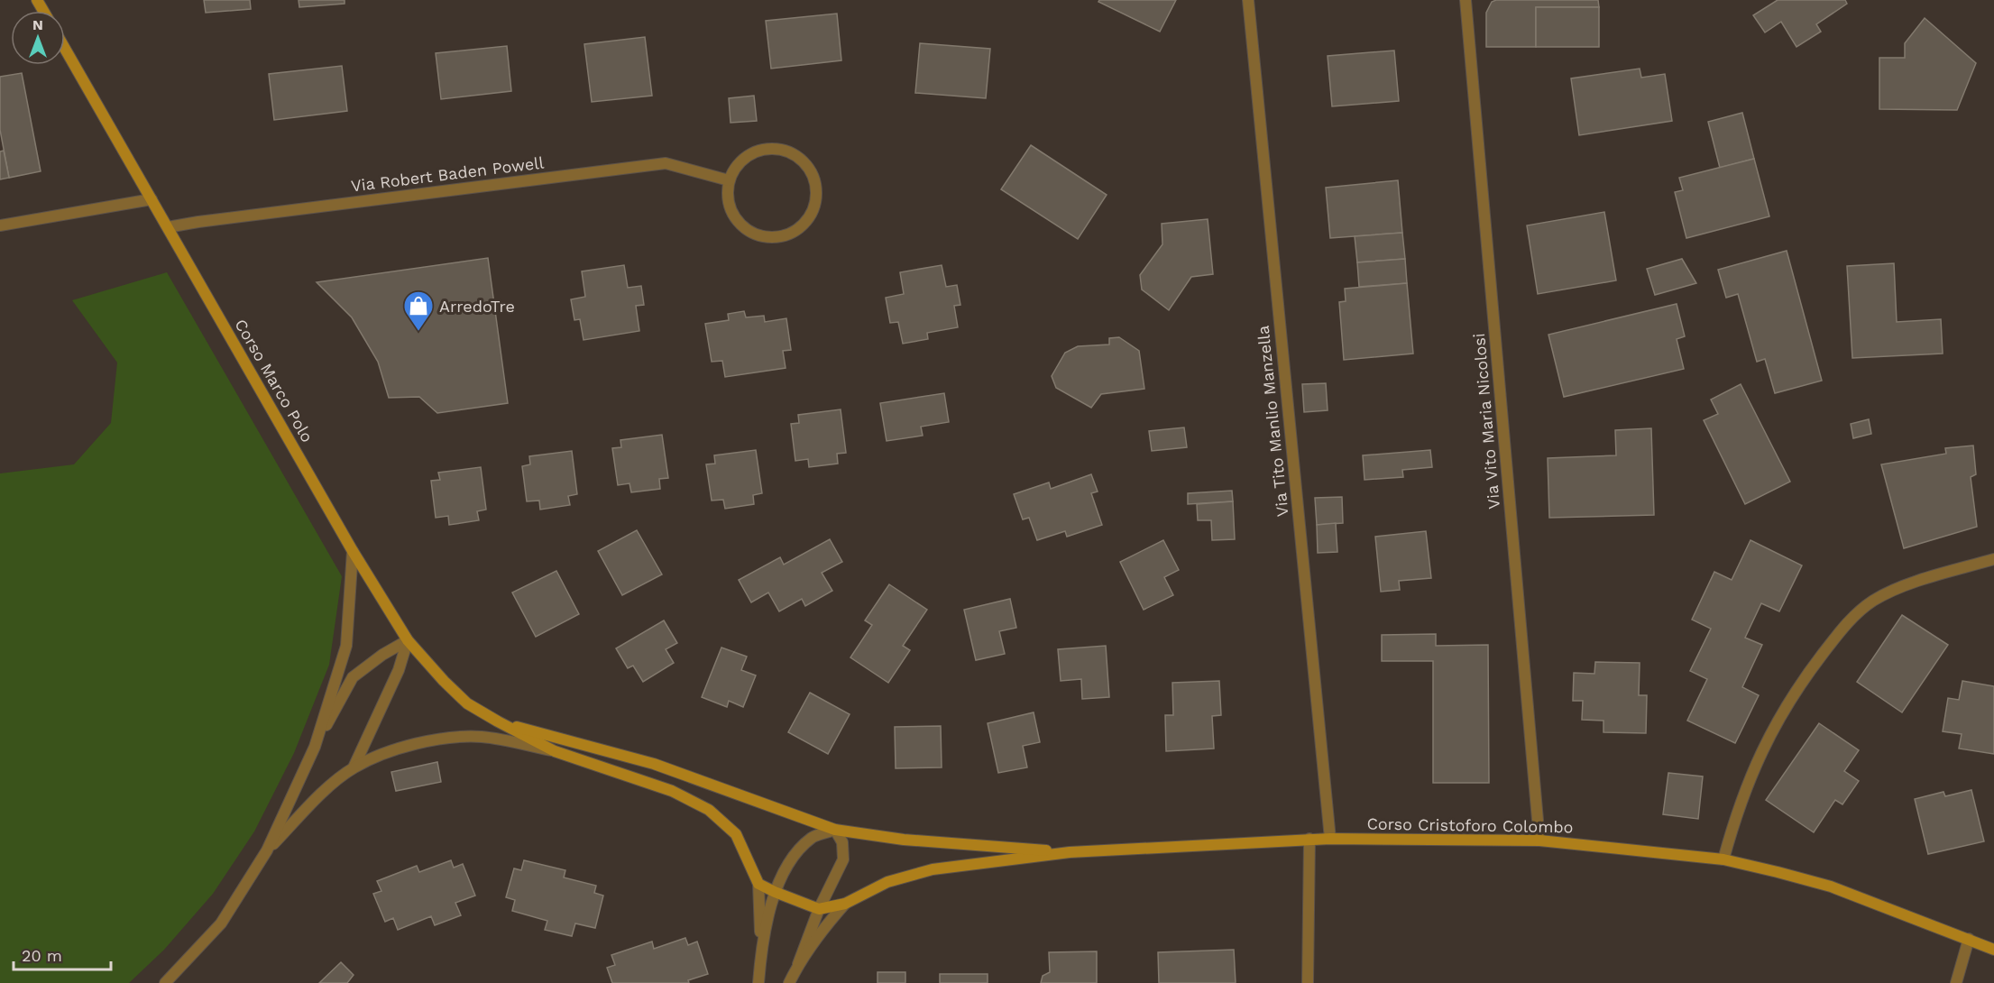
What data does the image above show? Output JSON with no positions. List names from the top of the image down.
{
  "streets": {
    "main road": ["Corso Marco Polo", "Corso Cristoforo Colombo"],
    "street": ["Via Robert Baden Powell", "Via Tito Manlio Manzella", "Via Vito Maria Nicolosi"]
  },
  "crossings": [
    ["Via Robert Baden Powell", "Corso Marco Polo"],
    ["Via Tito Manlio Manzella", "Corso Cristoforo Colombo"],
    ["Via Vito Maria Nicolosi", "Corso Cristoforo Colombo"]
  ],
  "places": {
    "shop": ["ArredoTre"]
  },
  "scale_bar": "20 m",
  "north": "top"
}
